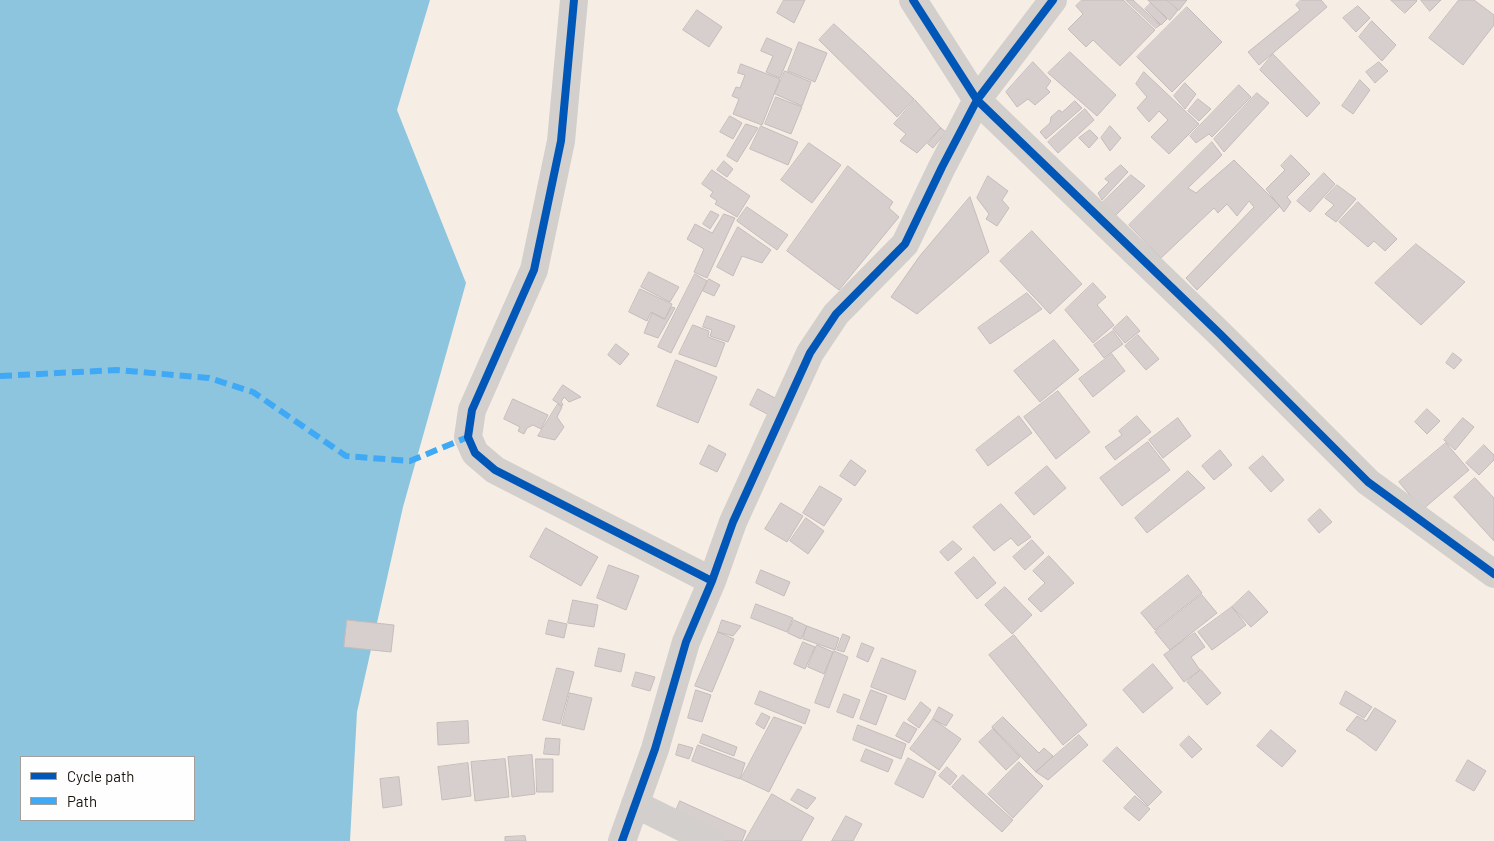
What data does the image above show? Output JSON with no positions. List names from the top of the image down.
{
  "legend": ["Cycle path", "Path"]
}
